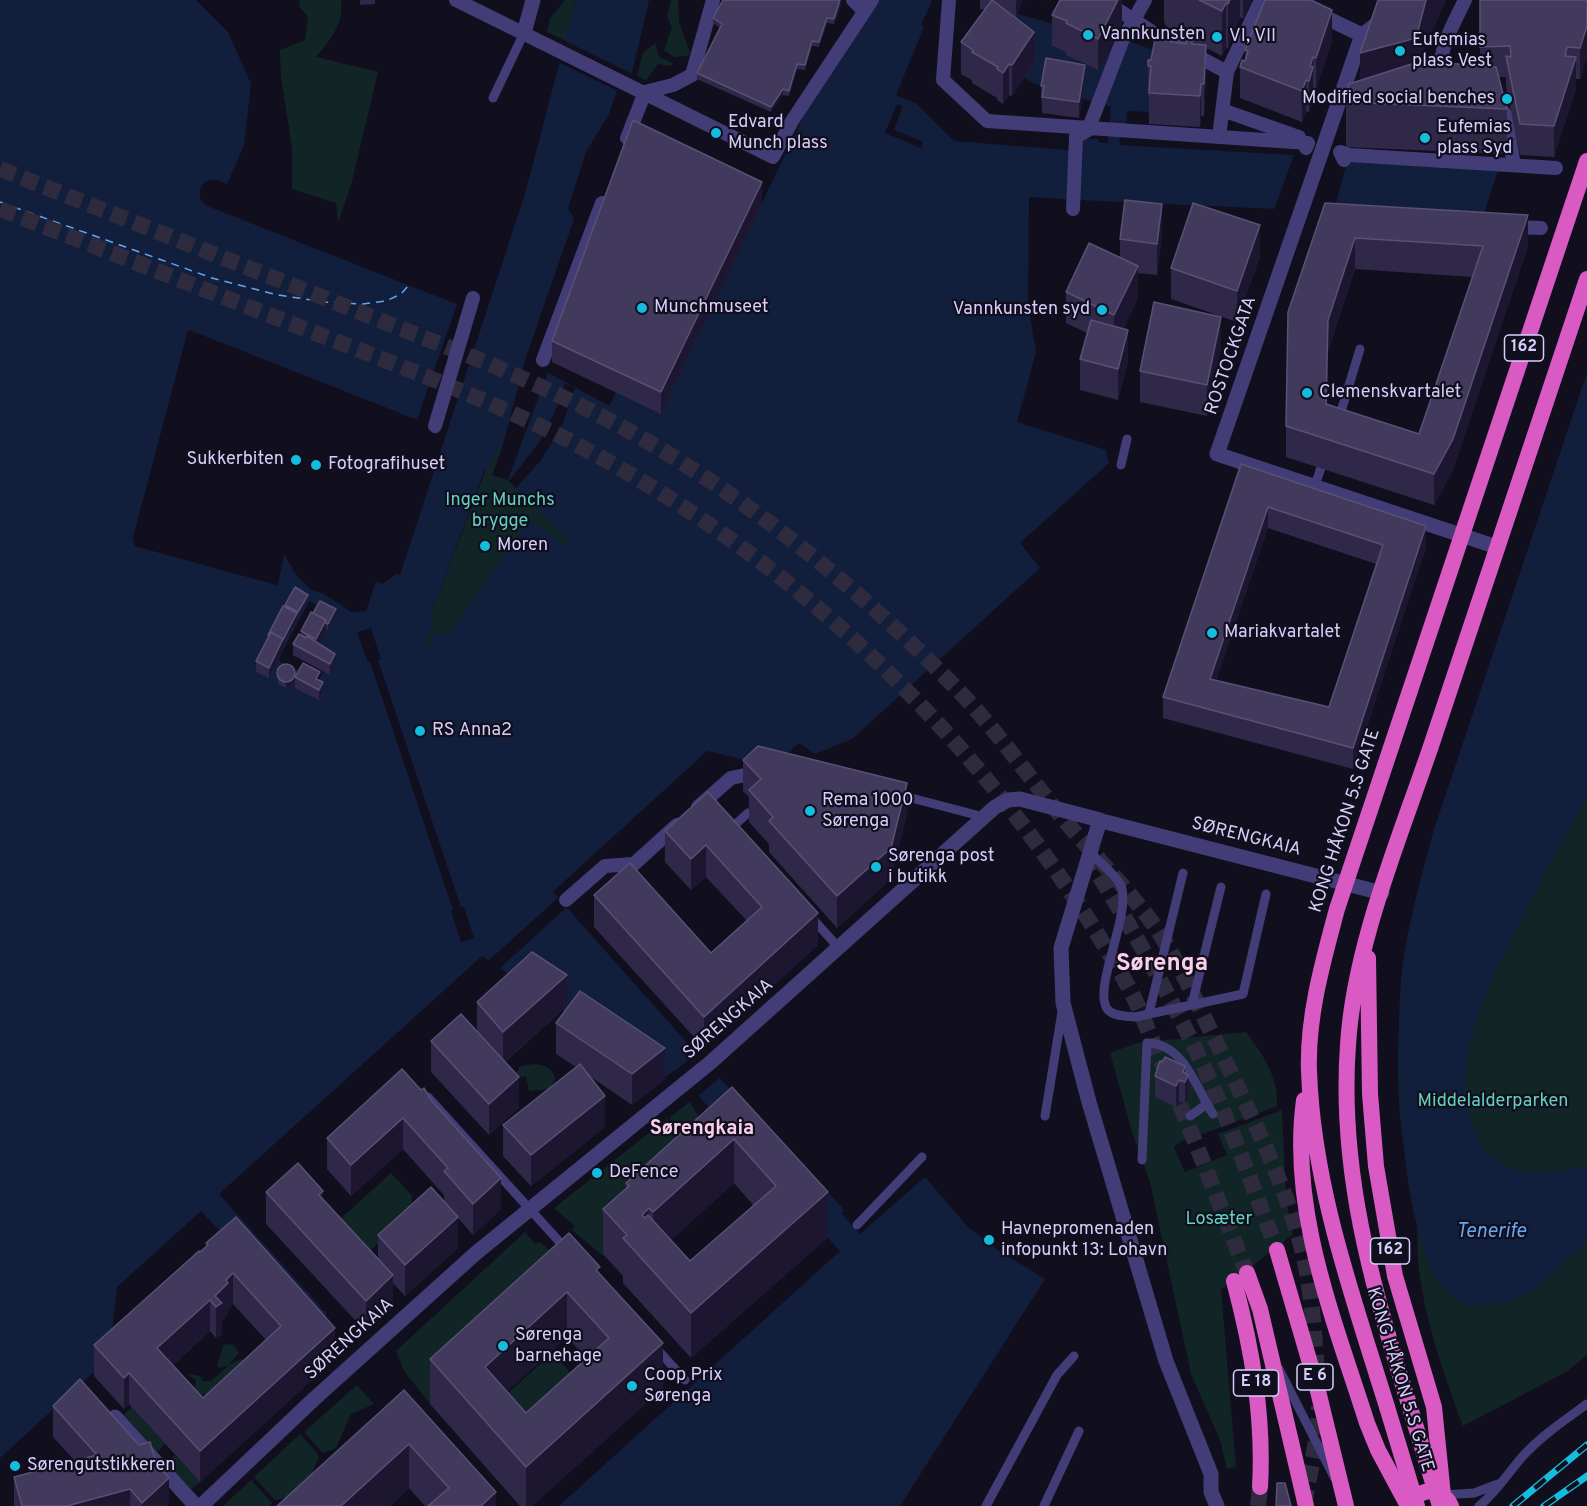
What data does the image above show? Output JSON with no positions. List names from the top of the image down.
{
  "streets": {
    "highway": [
      "162",
      "KONG HÅKON 5.S GATE",
      "E 6",
      "E 18"
    ],
    "street": ["ROSTOCKGATA", "SØRENGKAIA"]
  },
  "crossings": [
    ["162", "KONG HÅKON 5.S GATE"],
    ["ROSTOCKGATA", "KONG HÅKON 5.S GATE"],
    ["KONG HÅKON 5.S GATE", "SØRENGKAIA"],
    ["E 6", "E 18"]
  ],
  "districts": ["Sørenga", "Sørengkaia"],
  "water": ["Tenerife"],
  "parks": ["Inger Munchs brygge", "Middelalderparken", "Losæter"],
  "places": [
    "Vannkunsten",
    "VI, VII",
    "Eufemias plass Vest",
    "Modified social benches",
    "Edvard Munch plass",
    "Eufemias plass Syd",
    "Munchmuseet",
    "Vannkunsten syd",
    "Clemenskvartalet",
    "Sukkerbiten",
    "Fotografihuset",
    "Moren",
    "Mariakvartalet",
    "RS Anna2",
    "Rema 1000 Sørenga",
    "Sørenga post i butikk",
    "DeFence",
    "Havnepromenaden infopunkt 13: Lohavn",
    "Sørenga barnehage",
    "Coop Prix Sørenga",
    "Sørengutstikkeren"
  ]
}
